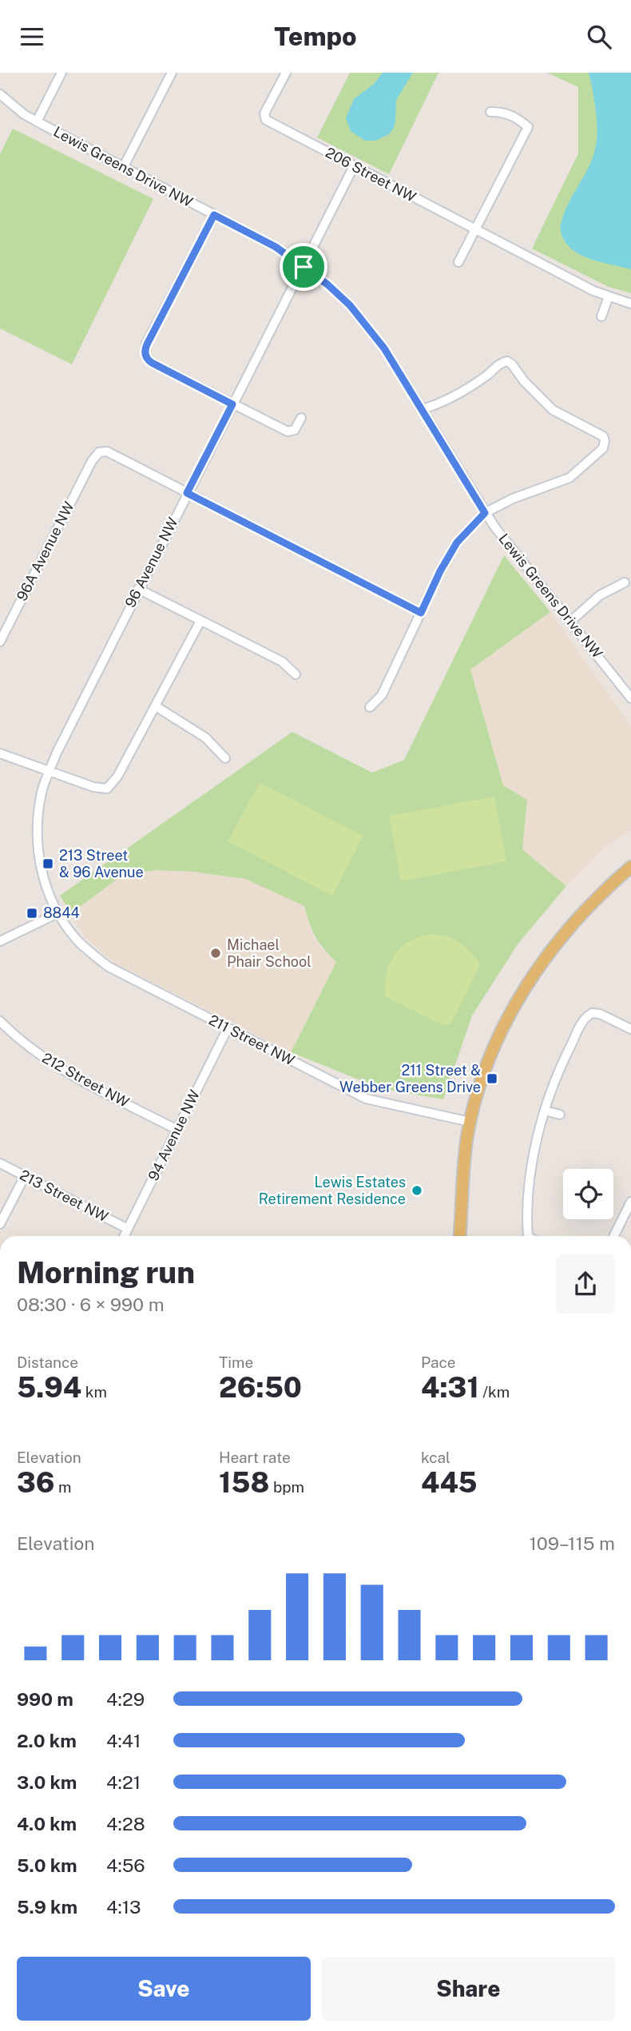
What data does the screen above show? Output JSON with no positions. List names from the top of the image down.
{
  "streets": {
    "street": [
      "Lewis Greens Drive NW",
      "206 Street NW",
      "96A Avenue NW",
      "96 Avenue NW",
      "211 Street NW",
      "212 Street NW",
      "94 Avenue NW",
      "213 Street NW"
    ]
  },
  "crossings": [
    ["Lewis Greens Drive NW", "96 Avenue NW"],
    ["206 Street NW", "96 Avenue NW"],
    ["96A Avenue NW", "96 Avenue NW"],
    ["96 Avenue NW", "211 Street NW"],
    ["211 Street NW", "94 Avenue NW"],
    ["212 Street NW", "94 Avenue NW"],
    ["94 Avenue NW", "213 Street NW"]
  ],
  "places": {
    "transit": ["213 Street & 96 Avenue", "8844", "211 Street & Webber Greens Drive"],
    "other": ["Michael Phair School", "Lewis Estates Retirement Residence"]
  },
  "page": {
    "header": "Tempo",
    "heading": ["Morning run", "08:30 · 6 × 990 m"],
    "stats": [
      ["Distance", "5.94 km"],
      ["Time", "26:50"],
      ["Pace", "4:31 /km"],
      ["Elevation", "36 m"],
      ["Heart rate", "158 bpm"],
      ["kcal", "445"]
    ],
    "chart": ["Elevation", "109–115 m"],
    "list": [
      {
        "name": "990 m",
        "note": "4:29"
      },
      {
        "name": "2.0 km",
        "note": "4:41"
      },
      {
        "name": "3.0 km",
        "note": "4:21"
      },
      {
        "name": "4.0 km",
        "note": "4:28"
      },
      {
        "name": "5.0 km",
        "note": "4:56"
      },
      {
        "name": "5.9 km",
        "note": "4:13"
      }
    ],
    "buttons": ["Save", "Share"]
  }
}
